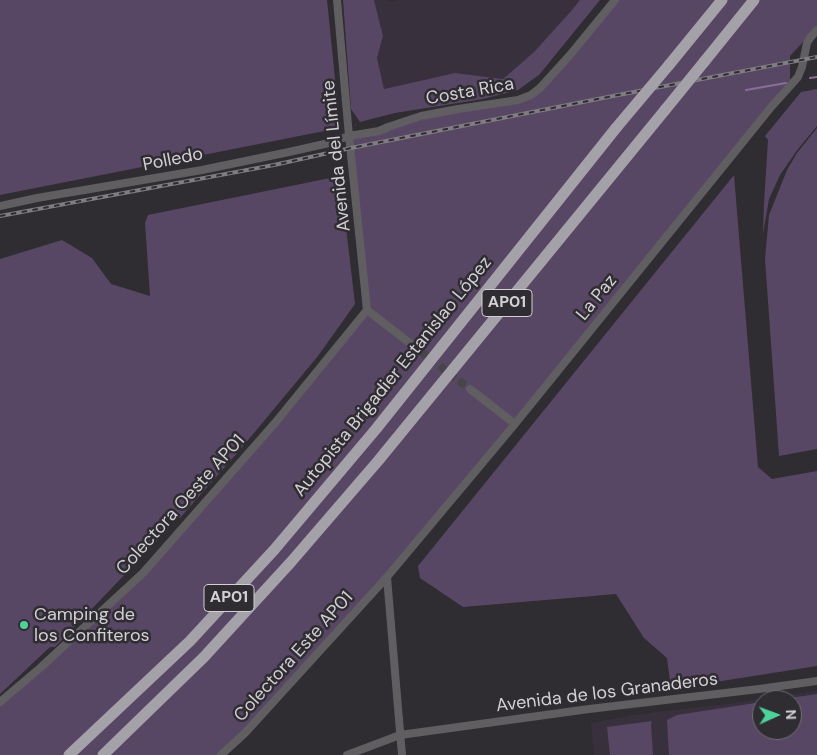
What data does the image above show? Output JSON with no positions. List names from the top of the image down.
{
  "streets": {
    "highway": ["AP01", "Autopista Brigadier Estanislao López"],
    "street": [
      "Costa Rica",
      "Avenida del Límite",
      "Polledo",
      "La Paz",
      "Colectora Oeste AP01",
      "Colectora Este AP01",
      "Avenida de los Granaderos"
    ]
  },
  "crossings": [
    ["Costa Rica", "Avenida del Límite"],
    ["Costa Rica", "Polledo"],
    ["Avenida del Límite", "Polledo"],
    ["Avenida del Límite", "Colectora Oeste AP01"],
    ["La Paz", "Colectora Este AP01"]
  ],
  "places": ["Camping de los Confiteros"],
  "north": "right"
}
